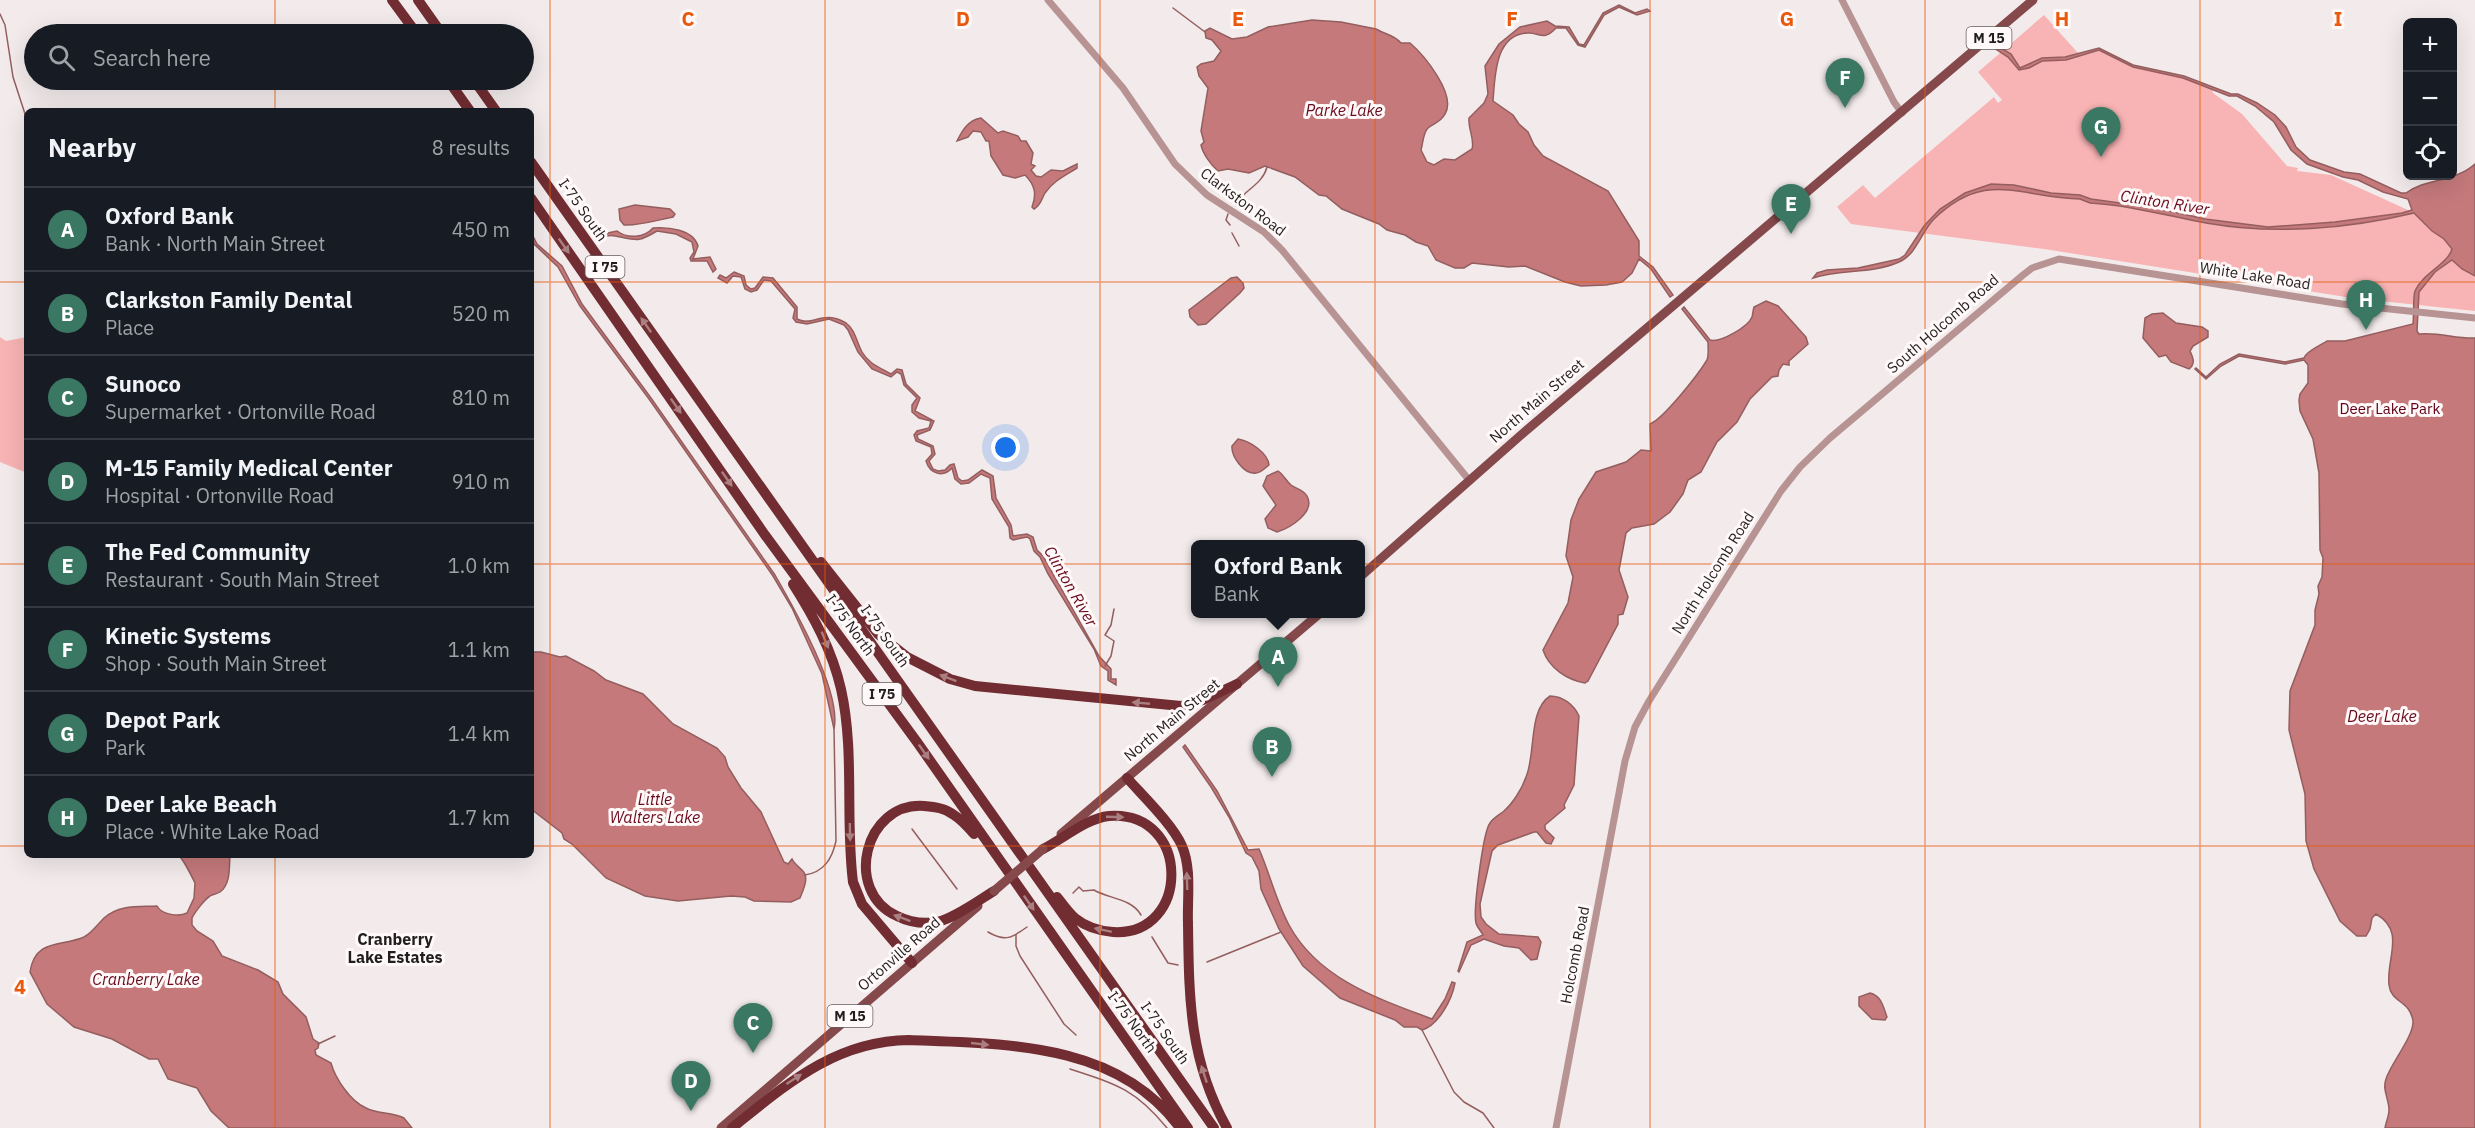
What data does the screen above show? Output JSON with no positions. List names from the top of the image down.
{
  "streets": {
    "highway": ["I-75 South", "I 75", "I-75 North"],
    "main road": ["M 15", "North Main Street", "Ortonville Road"],
    "street": [
      "Clarkston Road",
      "White Lake Road",
      "South Holcomb Road",
      "North Holcomb Road",
      "Holcomb Road"
    ]
  },
  "crossings": [
    ["M 15", "North Main Street"],
    ["Clarkston Road", "North Main Street"],
    ["White Lake Road", "South Holcomb Road"],
    ["South Holcomb Road", "North Holcomb Road"],
    ["North Main Street", "Ortonville Road"],
    ["North Holcomb Road", "Holcomb Road"]
  ],
  "districts": ["Cranberry Lake Estates"],
  "water": [
    "Parke Lake",
    "Clinton River",
    "Deer Lake",
    "Little Walters Lake",
    "Cranberry Lake"
  ],
  "parks": ["Deer Lake Park"],
  "page": {
    "map_buttons": ["+", "−"],
    "search": "Search here",
    "pins": [
      "F",
      "G",
      "E",
      "H",
      "A",
      "B",
      "C",
      "D"
    ],
    "heading": ["Nearby", "8 results"],
    "list": [
      {
        "mark": "A",
        "name": "Oxford Bank",
        "note": "Bank · North Main Street",
        "value": "450 m"
      },
      {
        "mark": "B",
        "name": "Clarkston Family Dental",
        "note": "Place",
        "value": "520 m"
      },
      {
        "mark": "C",
        "name": "Sunoco",
        "note": "Supermarket · Ortonville Road",
        "value": "810 m"
      },
      {
        "mark": "D",
        "name": "M-15 Family Medical Center",
        "note": "Hospital · Ortonville Road",
        "value": "910 m"
      },
      {
        "mark": "E",
        "name": "The Fed Community",
        "note": "Restaurant · South Main Street",
        "value": "1.0 km"
      },
      {
        "mark": "F",
        "name": "Kinetic Systems",
        "note": "Shop · South Main Street",
        "value": "1.1 km"
      },
      {
        "mark": "G",
        "name": "Depot Park",
        "note": "Park",
        "value": "1.4 km"
      },
      {
        "mark": "H",
        "name": "Deer Lake Beach",
        "note": "Place · White Lake Road",
        "value": "1.7 km"
      }
    ],
    "popup": ["Oxford Bank", "Bank"]
  },
  "grid": {
    "columns": [
      "C",
      "D",
      "E",
      "F",
      "G",
      "H",
      "I"
    ],
    "rows": ["4"]
  }
}
